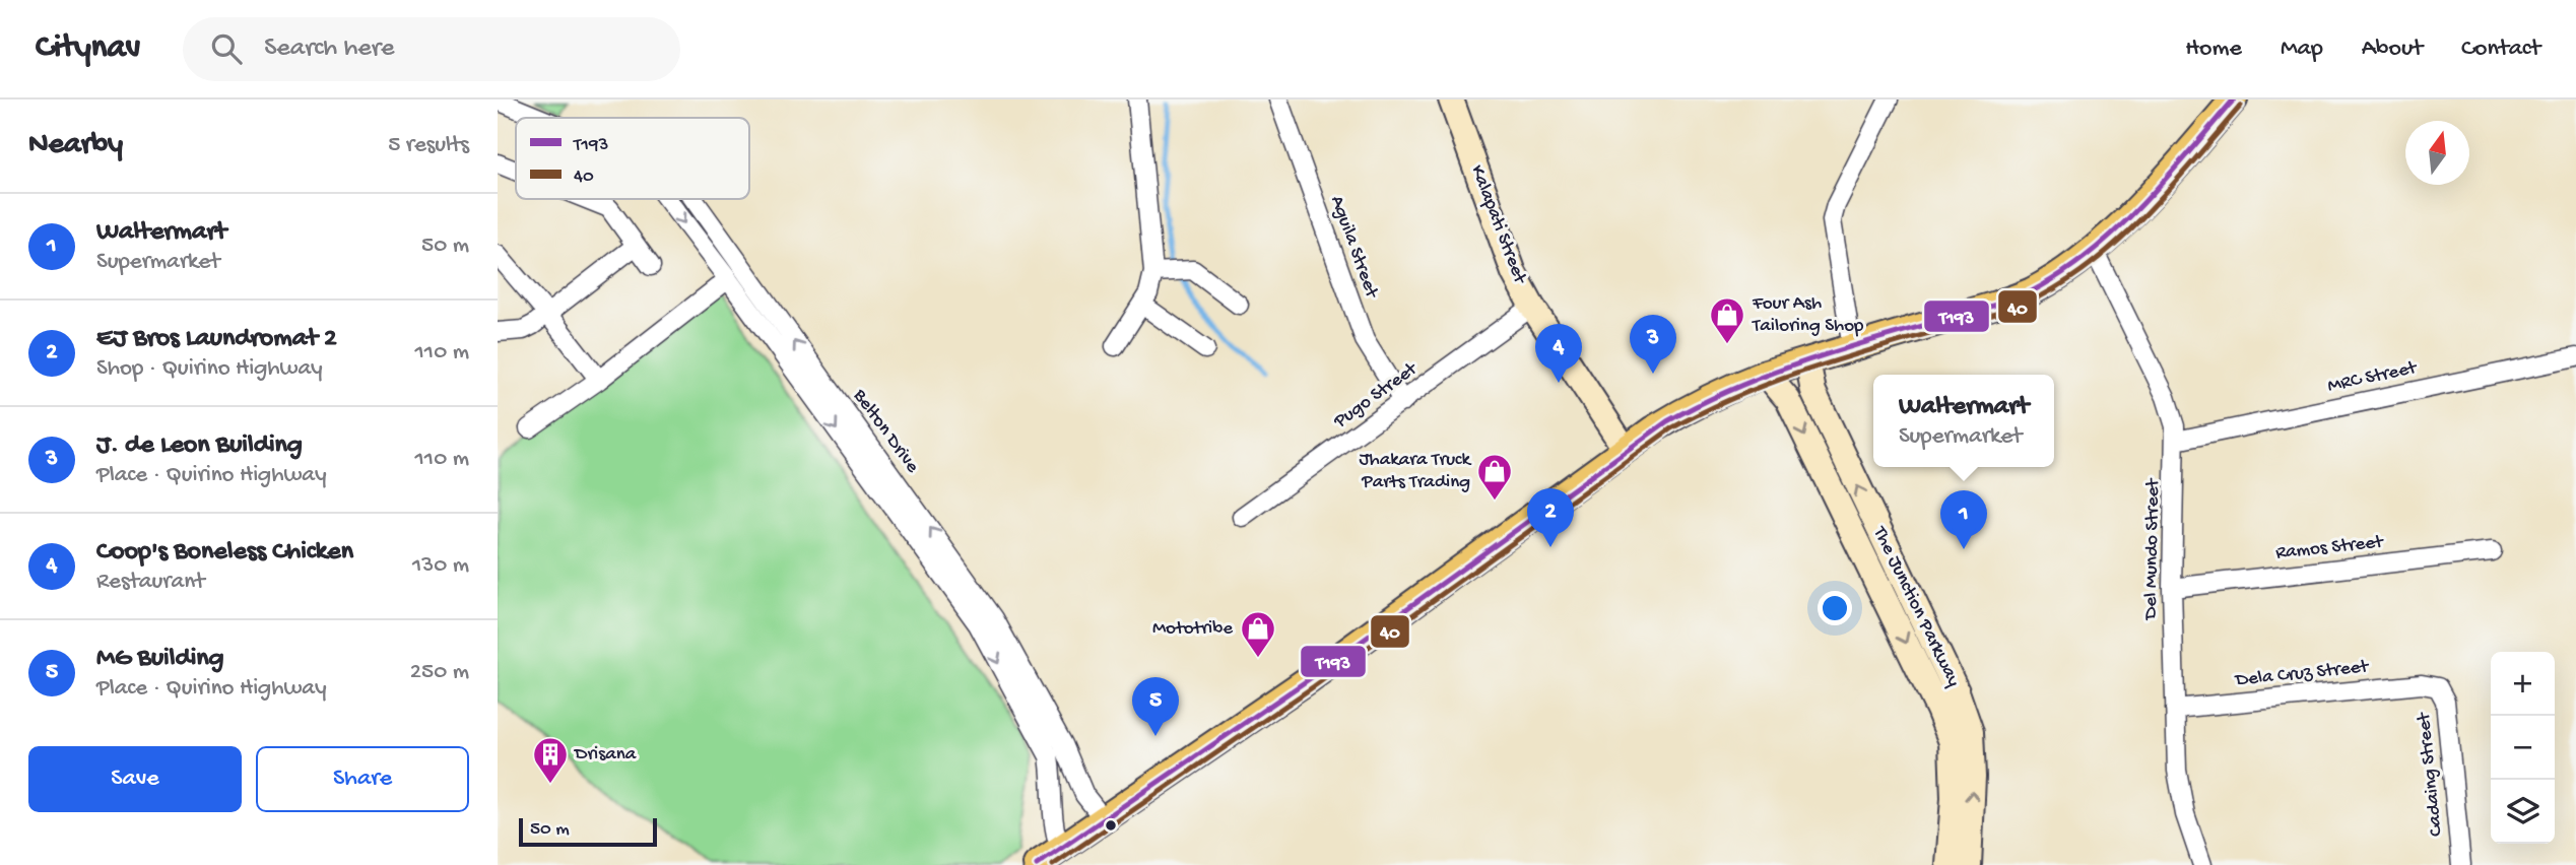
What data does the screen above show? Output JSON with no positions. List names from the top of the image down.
{
  "streets": {
    "street": [
      "Kalapati Street",
      "Aguila Street",
      "MRC Street",
      "Pugo Street",
      "Belton Drive",
      "Ramos Street",
      "Del Mundo Street",
      "The Junction Parkway",
      "Dela Cruz Street",
      "Cadaing Street"
    ]
  },
  "crossings": [
    ["Kalapati Street", "Pugo Street"],
    ["Aguila Street", "Pugo Street"],
    ["MRC Street", "Del Mundo Street"],
    ["Ramos Street", "Del Mundo Street"],
    ["Del Mundo Street", "Dela Cruz Street"],
    ["Dela Cruz Street", "Cadaing Street"]
  ],
  "places": {
    "shop": ["Four Ash Tailoring Shop", "Jhakara Truck Parts Trading", "Mototribe"],
    "building": ["Drisana"]
  },
  "lines": ["transit line T193", "transit line 40"],
  "legend": ["T193", "40"],
  "scale_bar": "50 m",
  "north": "top",
  "page": {
    "header": "Citynav",
    "search": "Search here",
    "nav": [
      "Home",
      "Map",
      "About",
      "Contact"
    ],
    "heading": ["Nearby", "5 results"],
    "list": [
      {
        "mark": "1",
        "name": "Waltermart",
        "note": "Supermarket",
        "value": "50 m"
      },
      {
        "mark": "2",
        "name": "EJ Bros Laundromat 2",
        "note": "Shop · Quirino Highway",
        "value": "110 m"
      },
      {
        "mark": "3",
        "name": "J. de Leon Building",
        "note": "Place · Quirino Highway",
        "value": "110 m"
      },
      {
        "mark": "4",
        "name": "Coop's Boneless Chicken",
        "note": "Restaurant",
        "value": "130 m"
      },
      {
        "mark": "5",
        "name": "MG Building",
        "note": "Place · Quirino Highway",
        "value": "250 m"
      }
    ],
    "pins": [
      "3",
      "4",
      "2",
      "1",
      "5"
    ],
    "popup": ["Waltermart", "Supermarket"],
    "map_buttons": ["+", "−"],
    "buttons": ["Save", "Share"],
    "scale": "50 m"
  }
}
